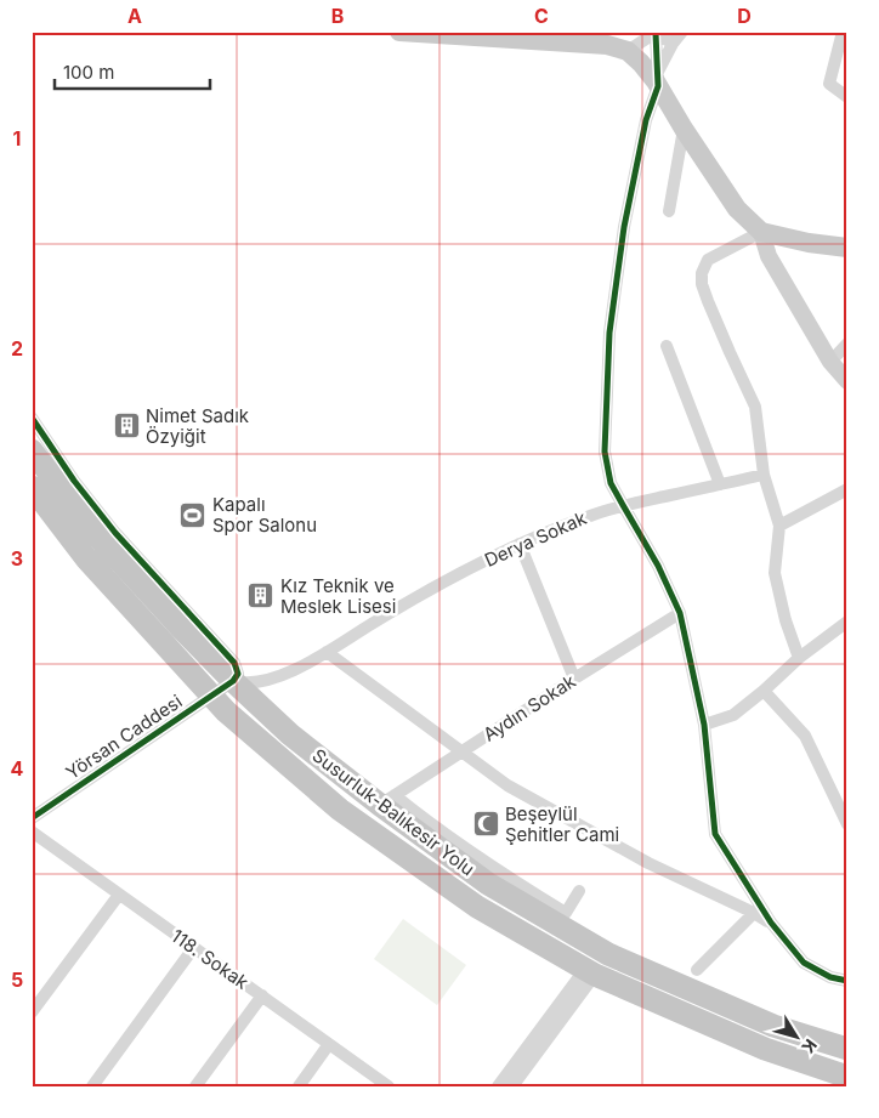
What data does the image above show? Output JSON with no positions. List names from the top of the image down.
{
  "streets": {
    "highway": ["Susurluk-Balıkesir Yolu"],
    "street": [
      "Derya Sokak",
      "Aydın Sokak",
      "Yörsan Caddesi",
      "118. Sokak"
    ]
  },
  "crossings": [
    ["Derya Sokak", "Yörsan Caddesi"],
    ["Derya Sokak", "Susurluk-Balıkesir Yolu"],
    ["Aydın Sokak", "Susurluk-Balıkesir Yolu"],
    ["Yörsan Caddesi", "Susurluk-Balıkesir Yolu"]
  ],
  "places": {
    "building": ["Nimet Sadık Özyiğit", "Kız Teknik ve Meslek Lisesi"],
    "sports": ["Kapalı Spor Salonu"],
    "mosque": ["Beşeylül Şehitler Cami"]
  },
  "scale_bar": "100 m",
  "north": "bottom right",
  "grid": {
    "columns": [
      "A",
      "B",
      "C",
      "D"
    ],
    "rows": [
      "1",
      "2",
      "3",
      "4",
      "5"
    ]
  }
}
